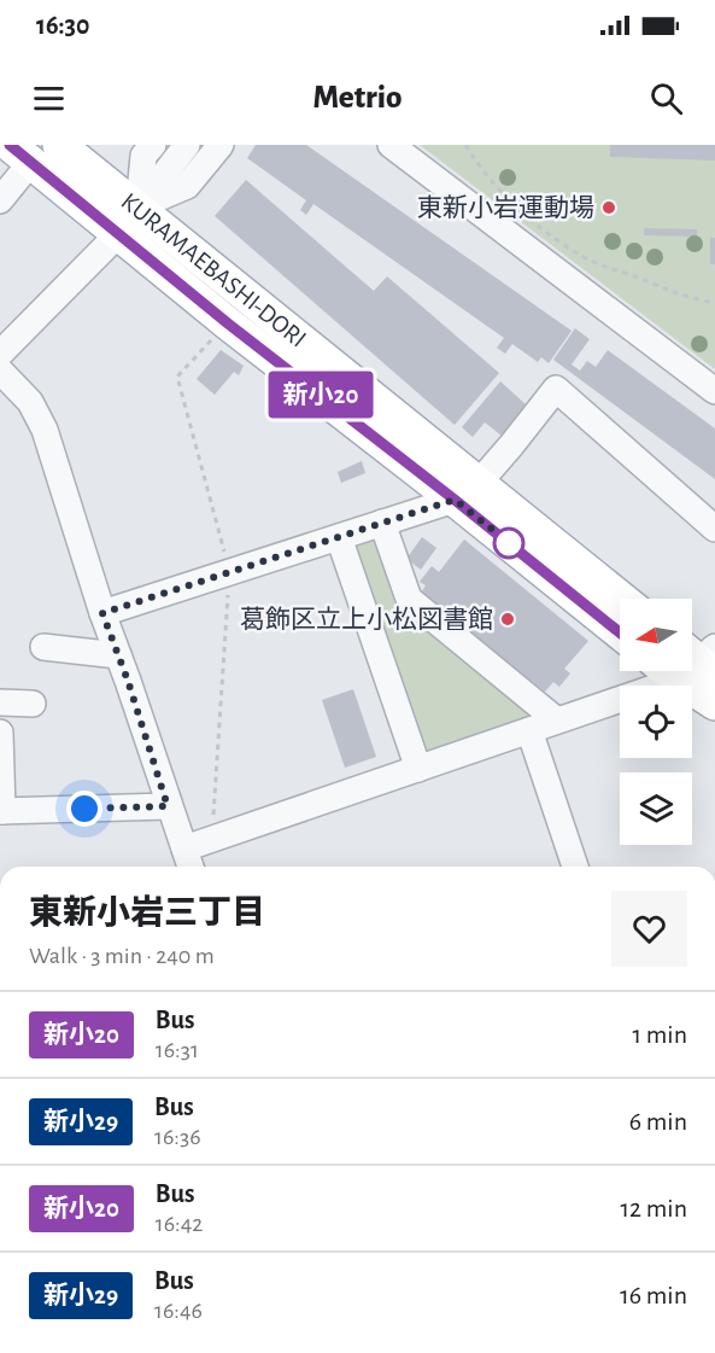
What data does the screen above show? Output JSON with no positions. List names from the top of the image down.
{
  "streets": {
    "main road": ["KURAMAEBASHI-DORI"]
  },
  "places": ["東新小岩運動場", "葛飾区立上小松図書館"],
  "lines": ["bus line 新小20"],
  "north": "left",
  "page": {
    "status": "16:30",
    "header": "Metrio",
    "on_map": "新小20",
    "heading": ["東新小岩三丁目", "Walk · 3 min · 240 m"],
    "list": [
      {
        "mark": "新小20",
        "name": "Bus",
        "note": "16:31",
        "value": "1 min"
      },
      {
        "mark": "新小29",
        "name": "Bus",
        "note": "16:36",
        "value": "6 min"
      },
      {
        "mark": "新小20",
        "name": "Bus",
        "note": "16:42",
        "value": "12 min"
      },
      {
        "mark": "新小29",
        "name": "Bus",
        "note": "16:46",
        "value": "16 min"
      }
    ]
  }
}
